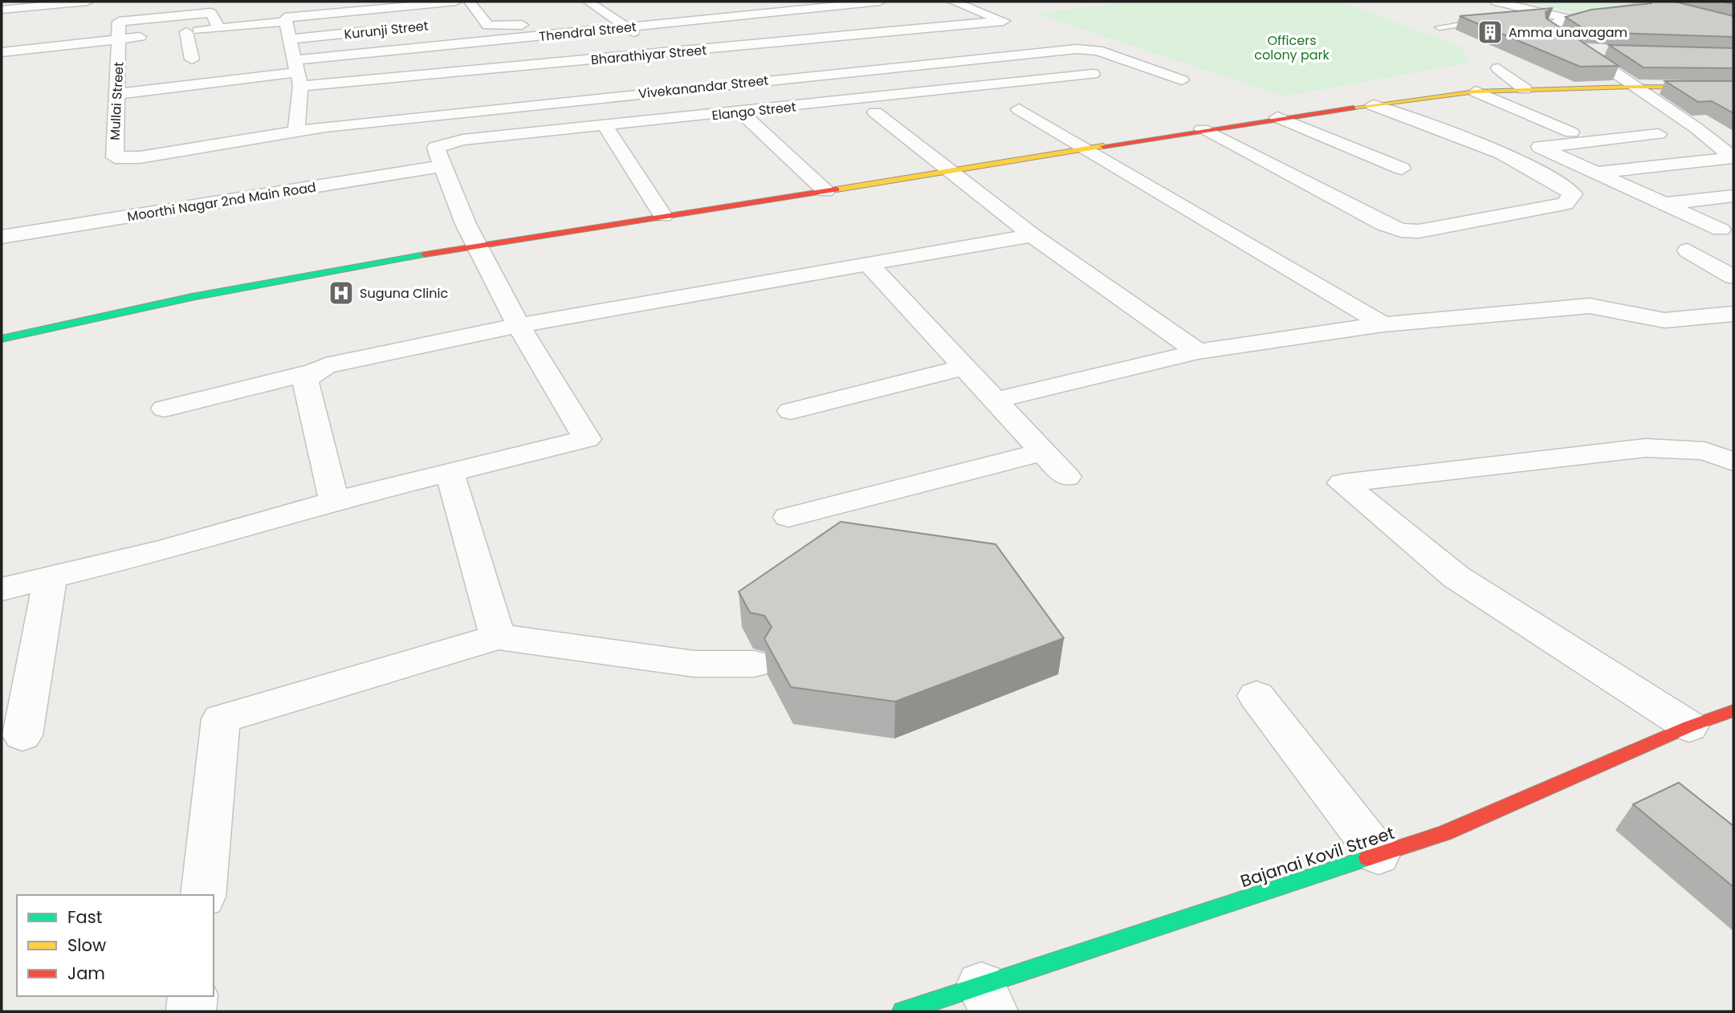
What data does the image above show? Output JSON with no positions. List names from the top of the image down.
{
  "streets": {
    "street": [
      "Kurunji Street",
      "Thendral Street",
      "Bharathiyar Street",
      "Vivekanandar Street",
      "Mullai Street",
      "Elango Street",
      "Moorthi Nagar 2nd Main Road",
      "Bajanai Kovil Street"
    ]
  },
  "crossings": [
    ["Thendral Street", "Bharathiyar Street"],
    ["Vivekanandar Street", "Mullai Street"],
    ["Elango Street", "Moorthi Nagar 2nd Main Road"]
  ],
  "parks": ["Officers colony park"],
  "places": {
    "building": ["Amma unavagam"],
    "hospital": ["Suguna Clinic"]
  },
  "legend": ["Fast", "Slow", "Jam"]
}
